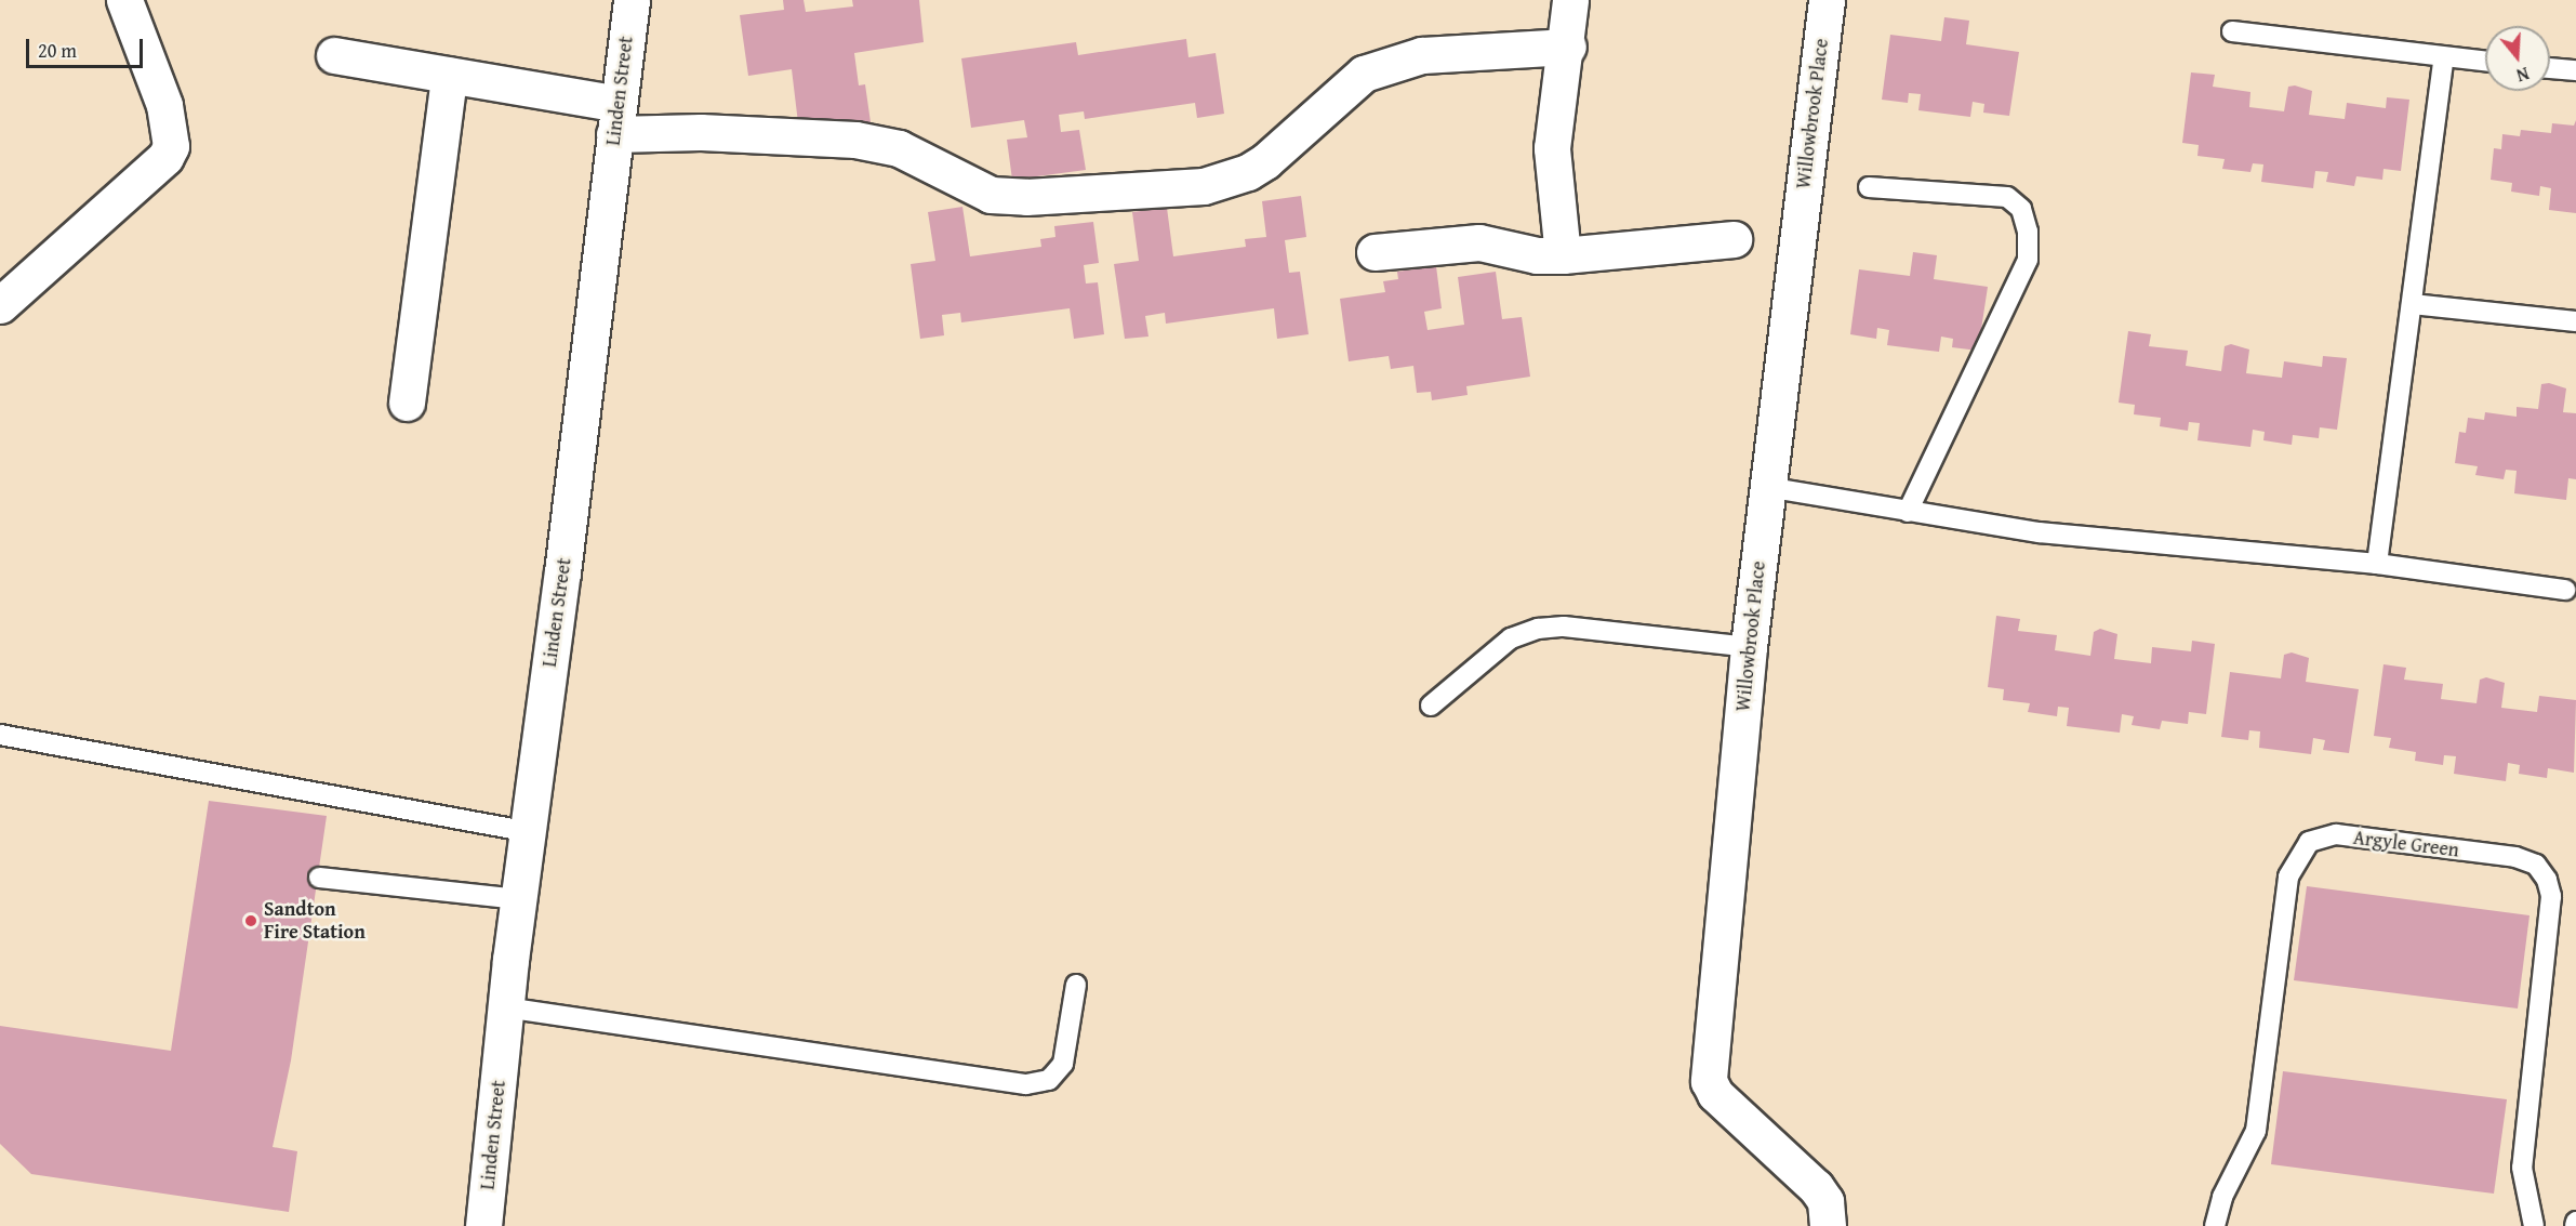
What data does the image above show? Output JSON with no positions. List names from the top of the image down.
{
  "streets": {
    "street": ["Linden Street", "Willowbrook Place"],
    "lane": ["Argyle Green"]
  },
  "places": ["Sandton Fire Station"],
  "scale_bar": "20 m",
  "north": "bottom"
}
